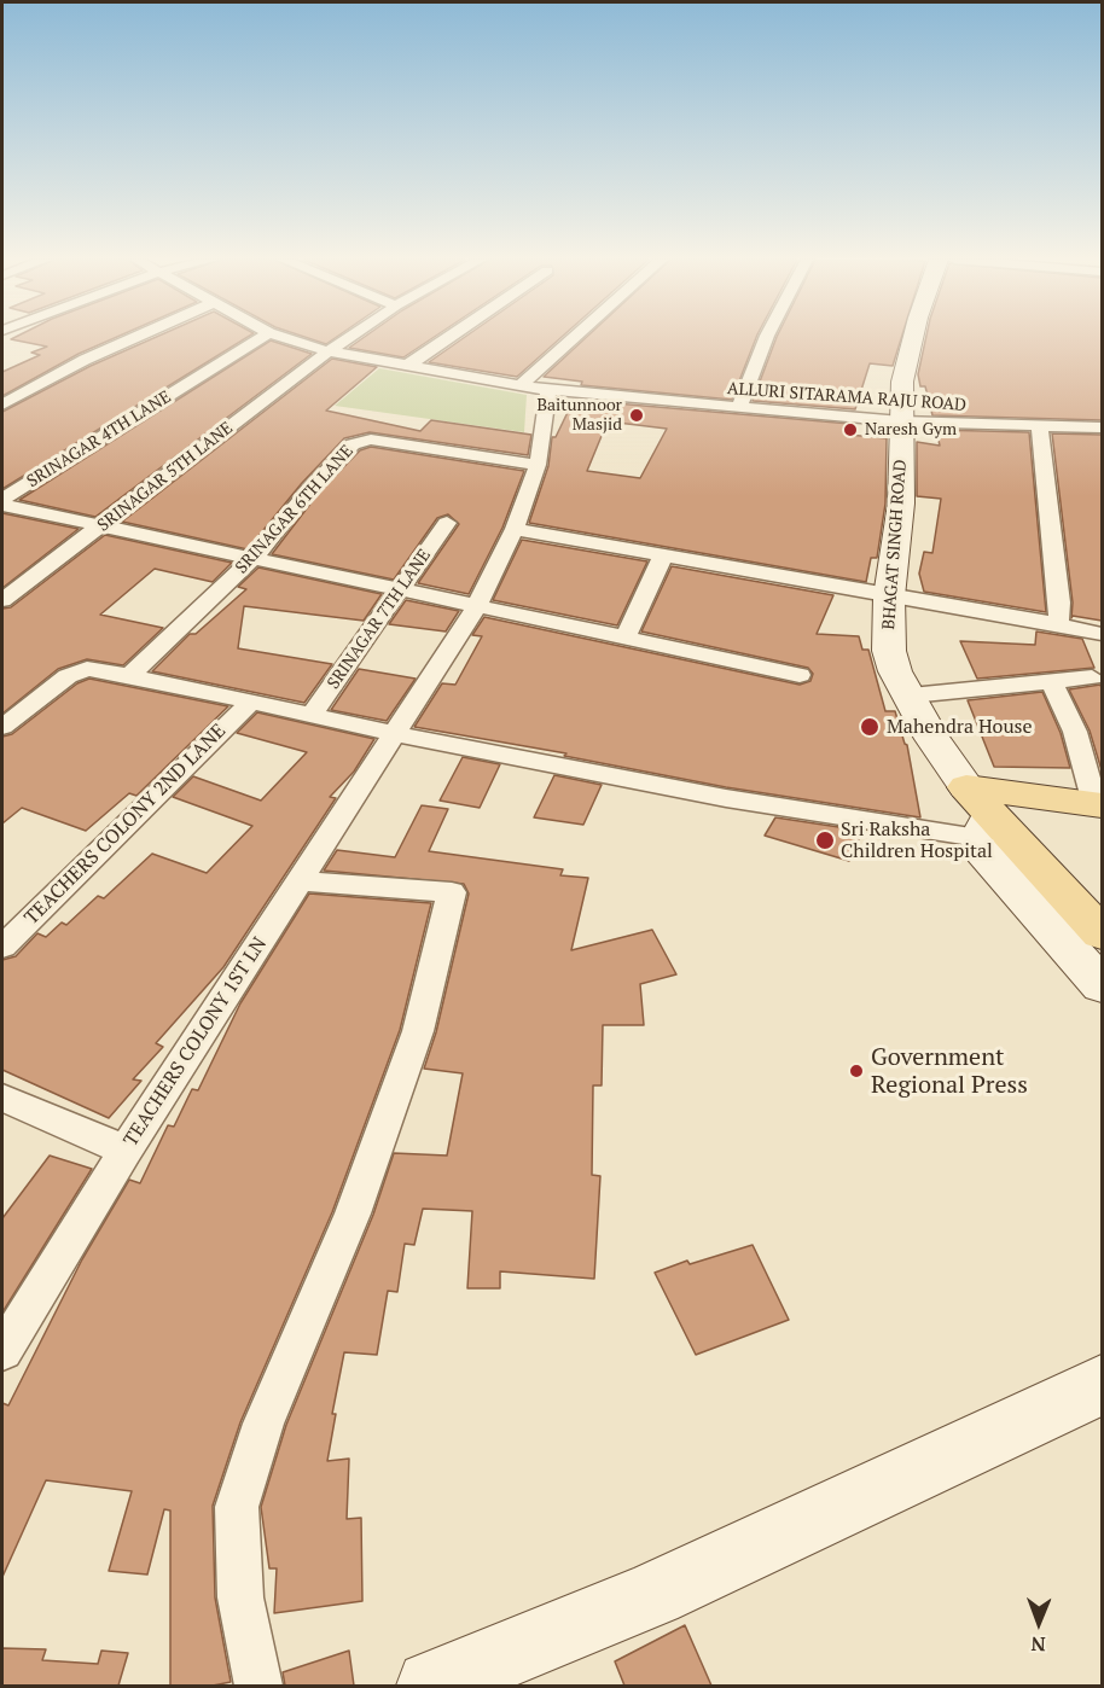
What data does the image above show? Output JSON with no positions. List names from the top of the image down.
{
  "streets": {
    "main road": ["BHAGAT SINGH ROAD"],
    "street": [
      "ALLURI SITARAMA RAJU ROAD",
      "SRINAGAR 4TH LANE",
      "SRINAGAR 5TH LANE",
      "SRINAGAR 6TH LANE",
      "SRINAGAR 7TH LANE",
      "TEACHERS COLONY 2ND LANE",
      "TEACHERS COLONY 1ST LN"
    ]
  },
  "crossings": [
    ["ALLURI SITARAMA RAJU ROAD", "SRINAGAR 5TH LANE"],
    ["ALLURI SITARAMA RAJU ROAD", "BHAGAT SINGH ROAD"],
    ["ALLURI SITARAMA RAJU ROAD", "TEACHERS COLONY 1ST LN"],
    ["SRINAGAR 6TH LANE", "TEACHERS COLONY 1ST LN"]
  ],
  "places": [
    "Baitunnoor Masjid",
    "Naresh Gym",
    "Mahendra House",
    "Sri Raksha Children Hospital",
    "Government Regional Press"
  ],
  "north": "bottom"
}
